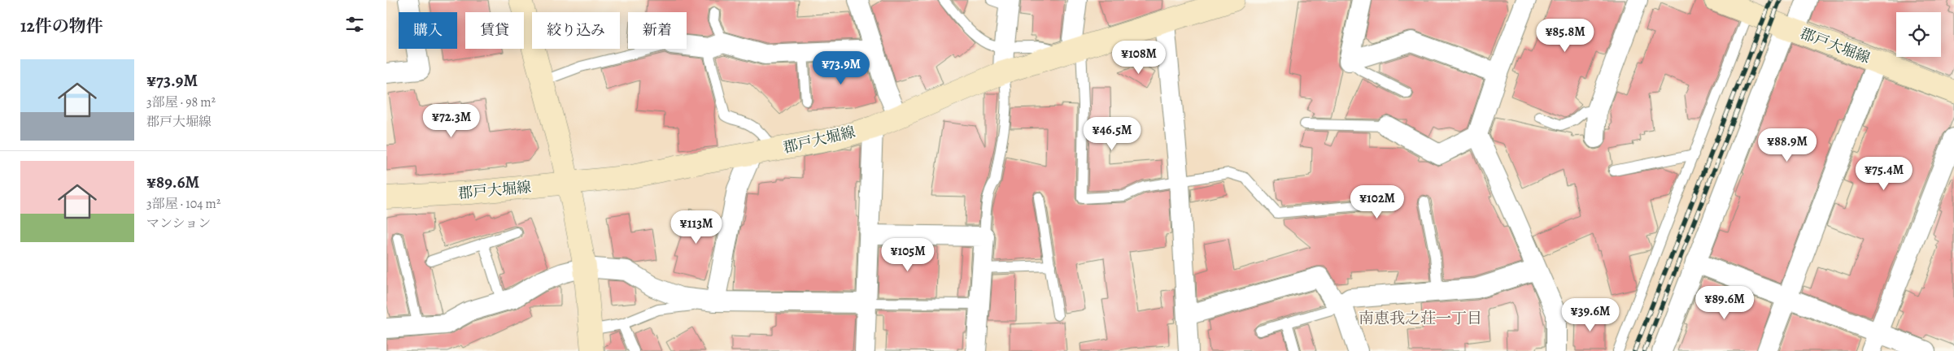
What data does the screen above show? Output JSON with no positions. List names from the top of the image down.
{
  "streets": {
    "main road": ["郡戸大堀線"]
  },
  "districts": ["南恵我之荘一丁目"],
  "page": {
    "heading": "12件の物件",
    "chip": [
      "購入",
      "賃貸",
      "絞り込み",
      "新着"
    ],
    "price": [
      "¥85.8M",
      "¥108M",
      "¥73.9M",
      "¥72.3M",
      "¥46.5M",
      "¥88.9M",
      "¥75.4M",
      "¥102M",
      "¥113M",
      "¥105M",
      "¥89.6M",
      "¥39.6M"
    ],
    "list": [
      {
        "name": "¥73.9M",
        "note": "3部屋 · 98 m² · 郡戸大堀線"
      },
      {
        "name": "¥89.6M",
        "note": "3部屋 · 104 m² · マンション"
      }
    ]
  }
}
